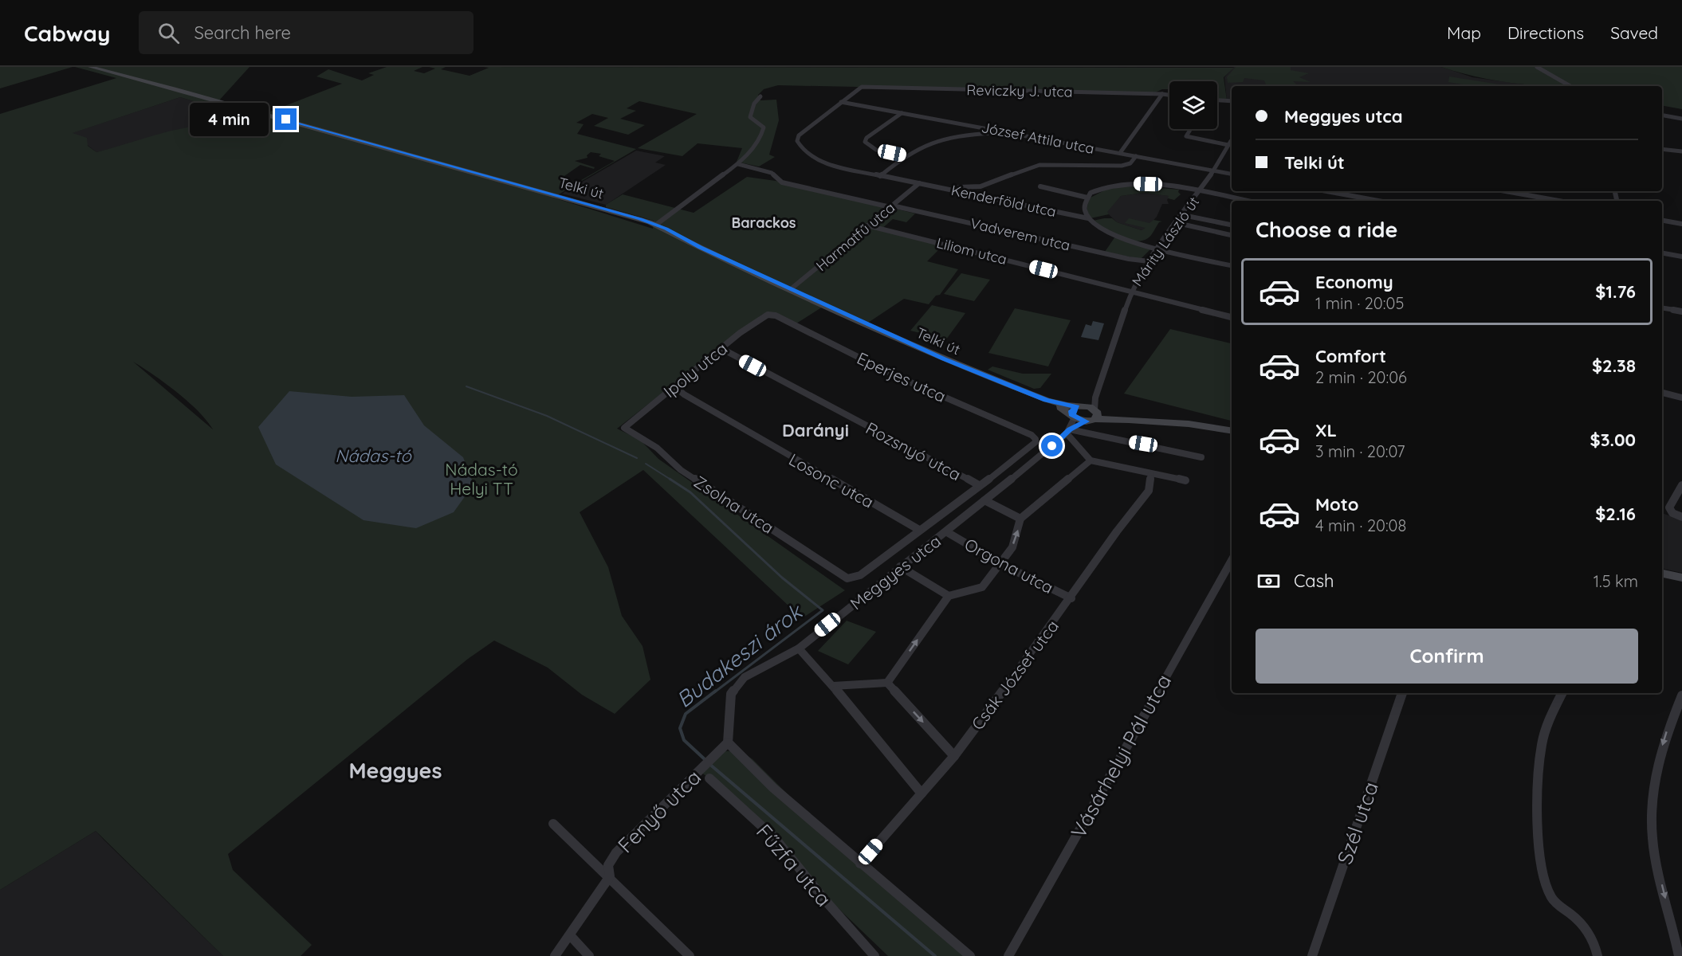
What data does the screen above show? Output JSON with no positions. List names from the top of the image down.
{
  "streets": {
    "main road": ["Telki út"],
    "street": [
      "Reviczky J. utca",
      "József Attila utca",
      "Kenderföld utca",
      "Vadverem utca",
      "Harmatfű utca",
      "Márity László út",
      "Liliom utca",
      "Ipoly utca",
      "Eperjes utca",
      "Rozsnyó utca",
      "Losonc utca",
      "Zsolna utca",
      "Orgona utca",
      "Meggyes utca",
      "Csák József utca",
      "Vásárhelyi Pál utca",
      "Fenyő utca",
      "Szél utca",
      "Fűzfa utca"
    ]
  },
  "crossings": [
    ["Reviczky J. utca", "József Attila utca"],
    ["József Attila utca", "Márity László út"],
    ["Telki út", "Harmatfű utca"],
    ["Telki út", "Meggyes utca"],
    ["Kenderföld utca", "Harmatfű utca"],
    ["Vadverem utca", "Harmatfű utca"],
    ["Vadverem utca", "Márity László út"],
    ["Harmatfű utca", "Liliom utca"],
    ["Márity László út", "Liliom utca"],
    ["Márity László út", "Meggyes utca"],
    ["Ipoly utca", "Eperjes utca"],
    ["Ipoly utca", "Rozsnyó utca"],
    ["Ipoly utca", "Losonc utca"],
    ["Ipoly utca", "Zsolna utca"],
    ["Eperjes utca", "Rozsnyó utca"],
    ["Rozsnyó utca", "Meggyes utca"],
    ["Losonc utca", "Zsolna utca"],
    ["Orgona utca", "Meggyes utca"],
    ["Orgona utca", "Csák József utca"],
    ["Meggyes utca", "Fenyő utca"]
  ],
  "districts": ["Barackos", "Darányi", "Meggyes"],
  "water": ["Nádas-tó", "Budakeszi árok"],
  "parks": ["Nádas-tó Helyi TT"],
  "page": {
    "header": "Cabway",
    "search": "Search here",
    "nav": ["Map", "Directions", "Saved"],
    "banner": ["Meggyes utca", "Telki út"],
    "bubble": "4 min",
    "heading": "Choose a ride",
    "list": [
      {
        "name": "Economy",
        "note": "1 min · 20:05",
        "value": "$1.76"
      },
      {
        "name": "Comfort",
        "note": "2 min · 20:06",
        "value": "$2.38"
      },
      {
        "name": "XL",
        "note": "3 min · 20:07",
        "value": "$3.00"
      },
      {
        "name": "Moto",
        "note": "4 min · 20:08",
        "value": "$2.16"
      }
    ],
    "pay": ["Cash", "1.5 km"],
    "buttons": "Confirm"
  }
}
